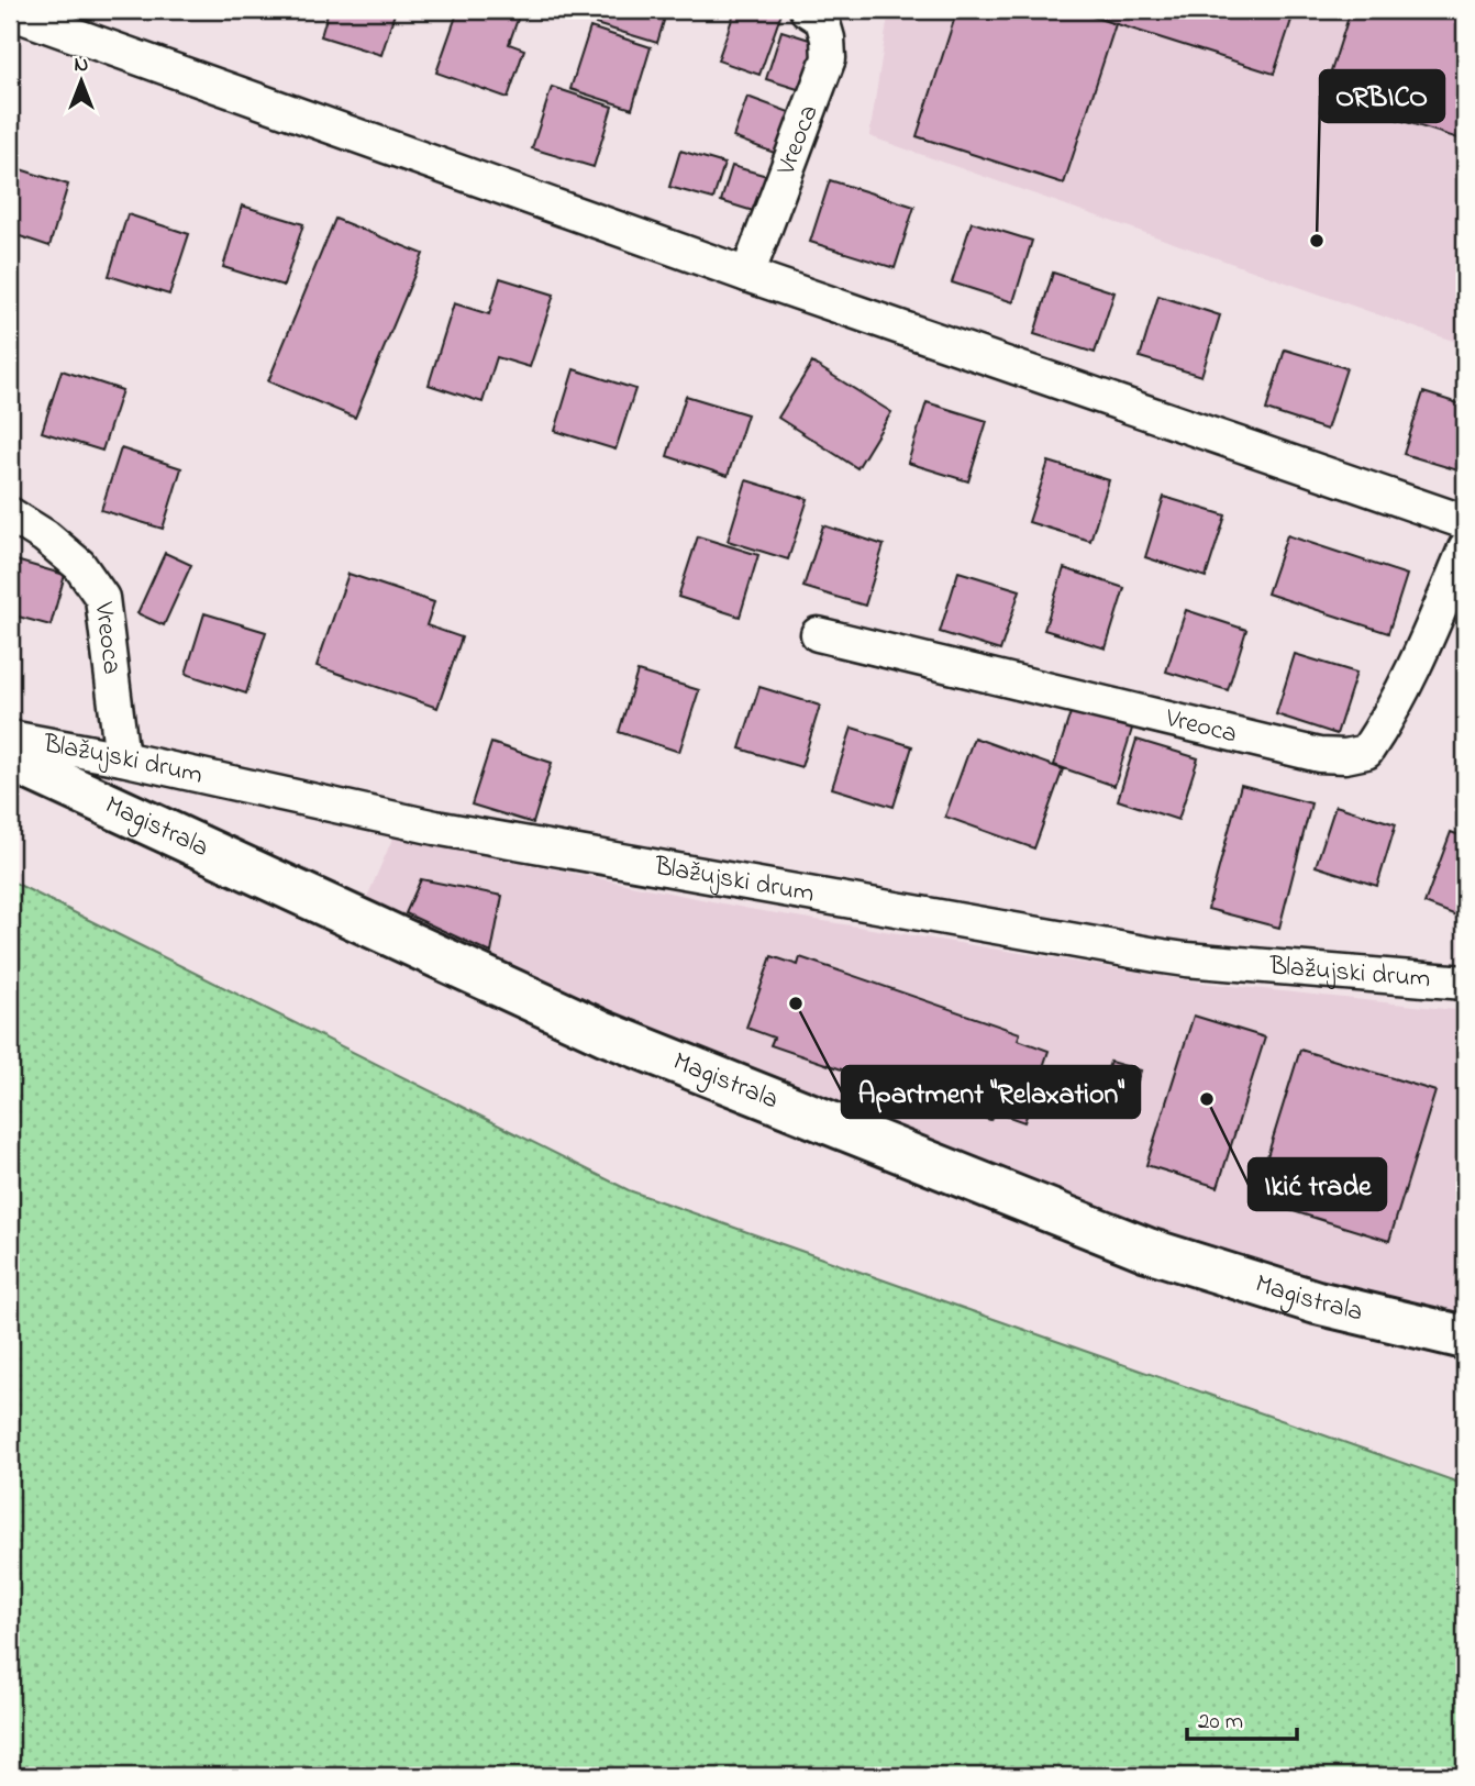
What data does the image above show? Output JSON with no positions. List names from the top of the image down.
{
  "streets": {
    "main road": ["Magistrala"],
    "street": ["Vreoca", "Blažujski drum"]
  },
  "crossings": [
    ["Vreoca", "Blažujski drum"]
  ],
  "places": ["ORBICO", "Apartment \"Relaxation\"", "Ikić trade"],
  "scale_bar": "20 m",
  "north": "top"
}
